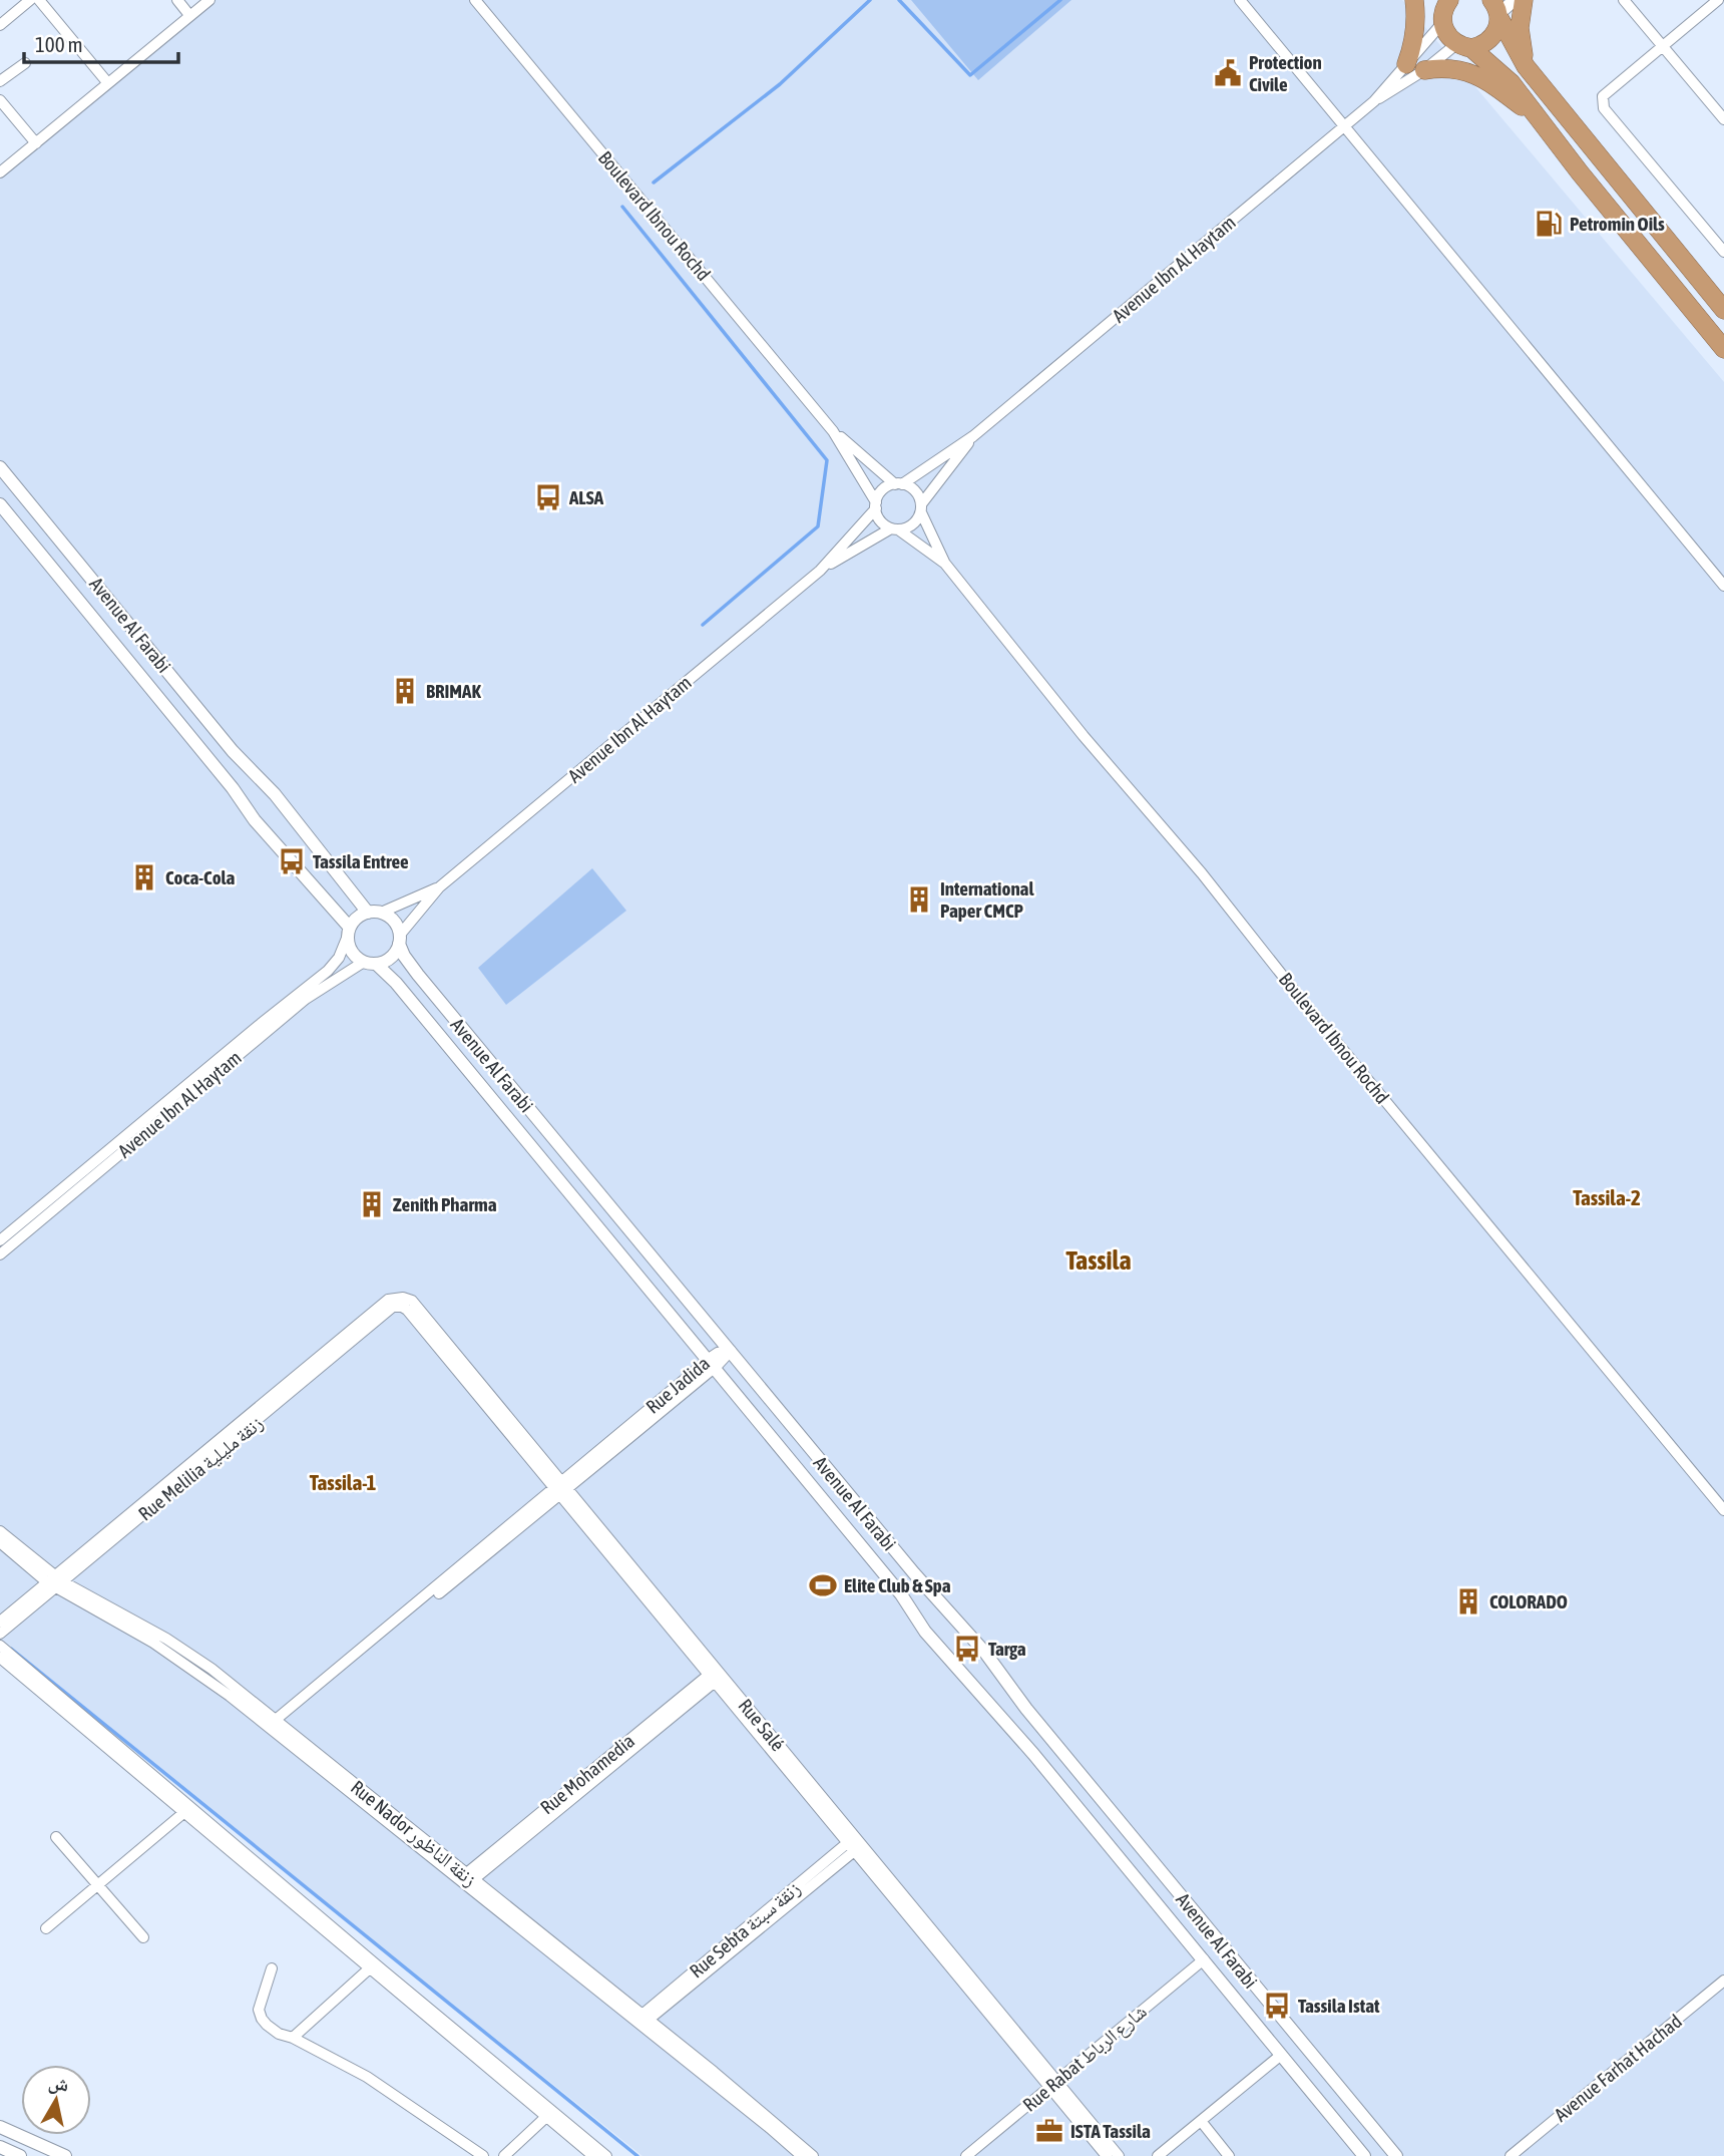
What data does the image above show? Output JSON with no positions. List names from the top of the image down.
{
  "streets": {
    "street": [
      "Boulevard Ibnou Rochd",
      "Avenue Ibn Al Haytam",
      "Avenue Al Farabi",
      "Rue Jadida",
      "Rue Melilia زنقة مليلية",
      "Rue Salé",
      "Rue Mohamedia",
      "Rue Nador زنقة الناظور",
      "Rue Sebta زنقة سبتة",
      "Rue Rabat شارع الرباط",
      "Avenue Farhat Hachad"
    ]
  },
  "crossings": [
    ["Boulevard Ibnou Rochd", "Avenue Ibn Al Haytam"],
    ["Avenue Ibn Al Haytam", "Avenue Al Farabi"],
    ["Avenue Al Farabi", "Rue Jadida"],
    ["Avenue Al Farabi", "Rue Rabat شارع الرباط"],
    ["Rue Jadida", "Rue Salé"],
    ["Rue Jadida", "Rue Nador زنقة الناظور"],
    ["Rue Melilia زنقة مليلية", "Rue Salé"],
    ["Rue Melilia زنقة مليلية", "Rue Nador زنقة الناظور"],
    ["Rue Salé", "Rue Mohamedia"],
    ["Rue Salé", "Rue Sebta زنقة سبتة"],
    ["Rue Salé", "Rue Rabat شارع الرباط"],
    ["Rue Mohamedia", "Rue Nador زنقة الناظور"],
    ["Rue Nador زنقة الناظور", "Rue Sebta زنقة سبتة"]
  ],
  "districts": ["Tassila-2", "Tassila", "Tassila-1"],
  "places": {
    "public building": ["Protection Civile"],
    "fuel station": ["Petromin Oils"],
    "bus stop": [
      "ALSA",
      "Tassila Entree",
      "Targa",
      "Tassila Istat"
    ],
    "building": [
      "BRIMAK",
      "Coca-Cola",
      "International Paper CMCP",
      "Zenith Pharma",
      "COLORADO"
    ],
    "sports": ["Elite Club & Spa"],
    "office": ["ISTA Tassila"]
  },
  "scale_bar": "100 m",
  "north": "top"
}
